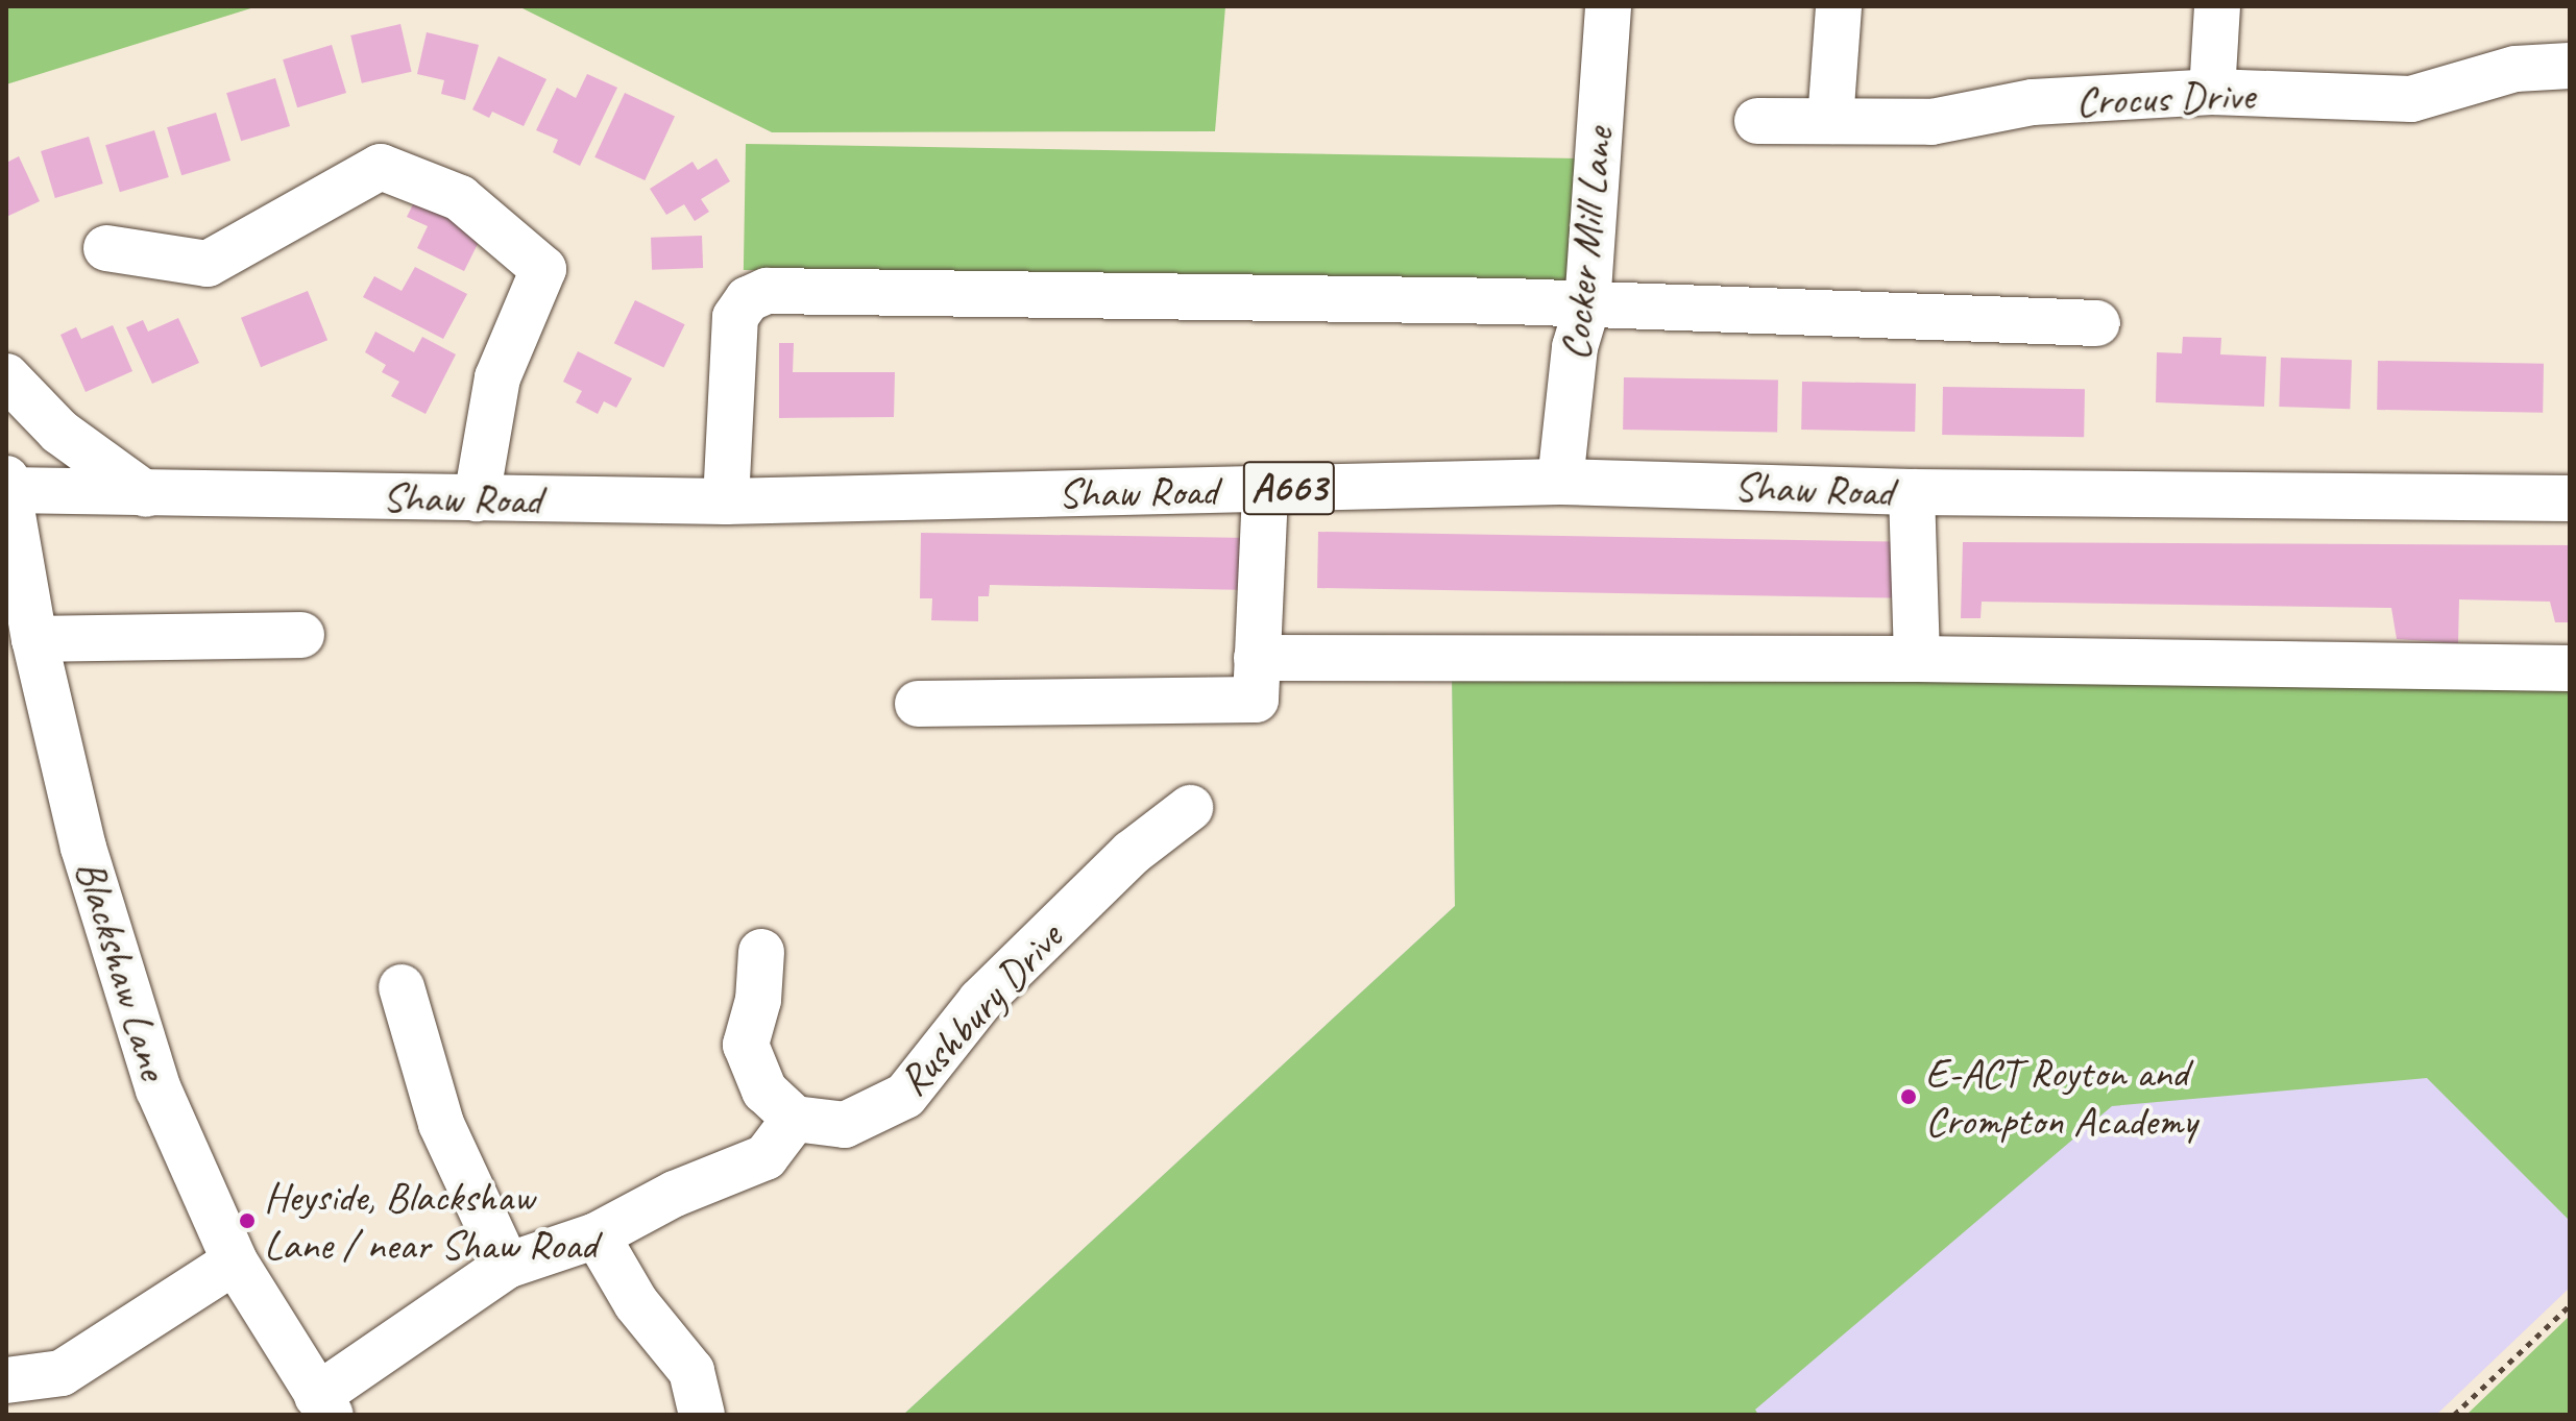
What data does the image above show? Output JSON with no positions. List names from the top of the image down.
{
  "streets": {
    "street": [
      "Crocus Drive",
      "Cocker Mill Lane",
      "A663",
      "Shaw Road",
      "Blackshaw Lane",
      "Rushbury Drive"
    ]
  },
  "crossings": [
    ["Cocker Mill Lane", "Shaw Road"],
    ["Shaw Road", "Blackshaw Lane"]
  ],
  "places": ["E-ACT Royton and Crompton Academy", "Heyside, Blackshaw Lane / near Shaw Road"]
}
